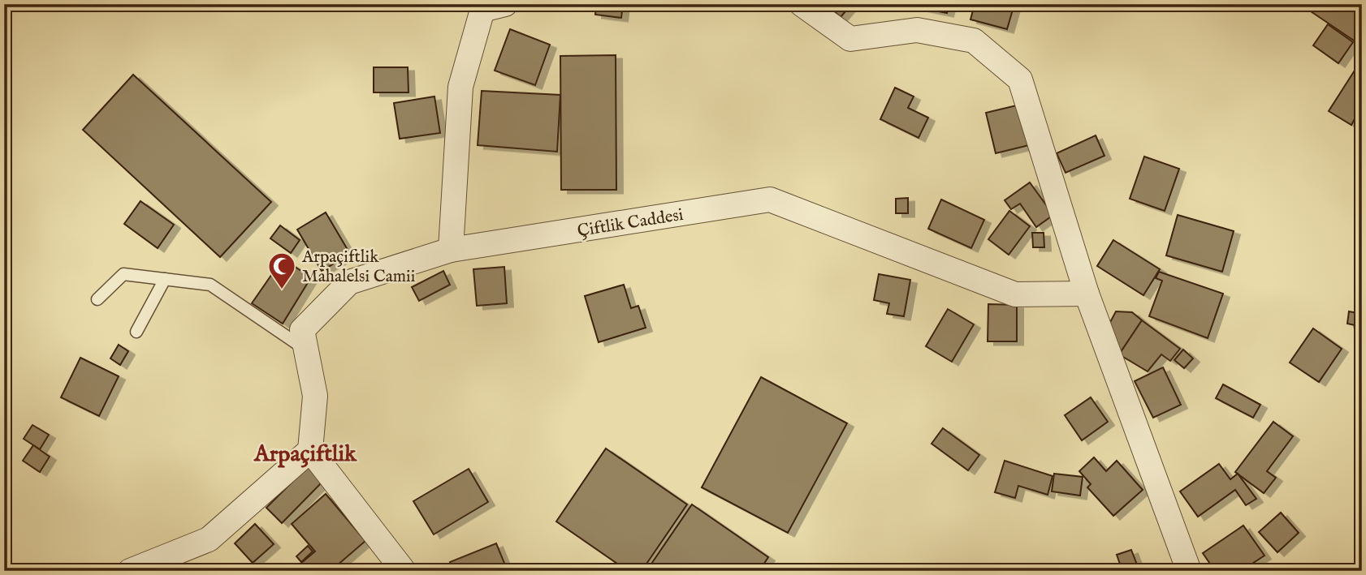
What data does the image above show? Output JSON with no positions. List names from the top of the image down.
{
  "streets": {
    "street": ["Çiftlik Caddesi"]
  },
  "districts": ["Arpaçiftlik"],
  "places": {
    "mosque": ["Arpaçiftlik Mahalelsi Camii"]
  }
}
